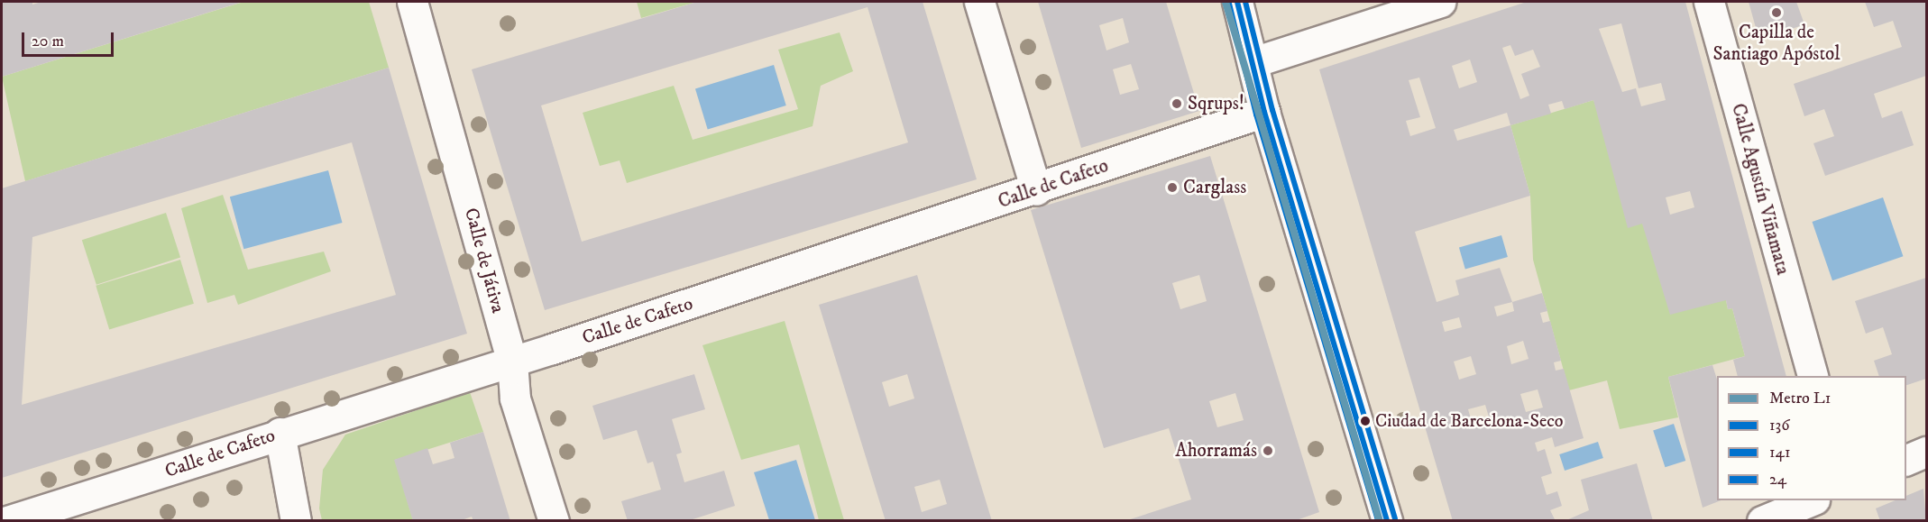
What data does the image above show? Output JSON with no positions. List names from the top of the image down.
{
  "streets": {
    "street": ["Calle de Cafeto", "Calle Agustín Viñamata", "Calle de Játiva"]
  },
  "crossings": [
    ["Calle de Cafeto", "Calle de Játiva"]
  ],
  "places": [
    "Capilla de Santiago Apóstol",
    "Sqrups!",
    "Carglass",
    "Ciudad de Barcelona-Seco",
    "Ahorramás"
  ],
  "lines": [
    "metro line L1",
    "transit line 136",
    "transit line 24",
    "transit line 141"
  ],
  "legend": [
    "Metro L1",
    "136",
    "141",
    "24"
  ],
  "scale_bar": "20 m"
}
